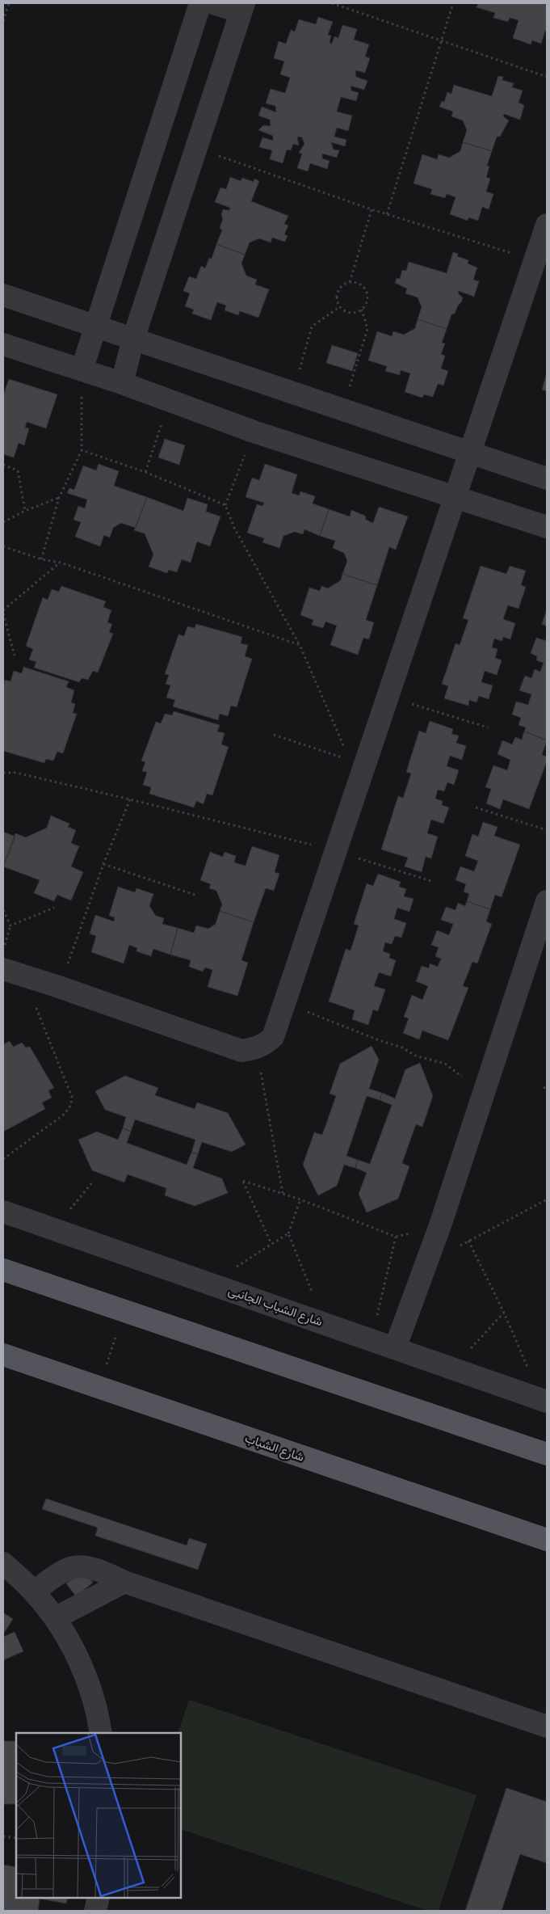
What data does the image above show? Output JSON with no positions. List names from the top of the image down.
{
  "streets": {
    "main road": ["شارع الشباب"],
    "street": ["شارع الشباب الجانبى"]
  }
}
